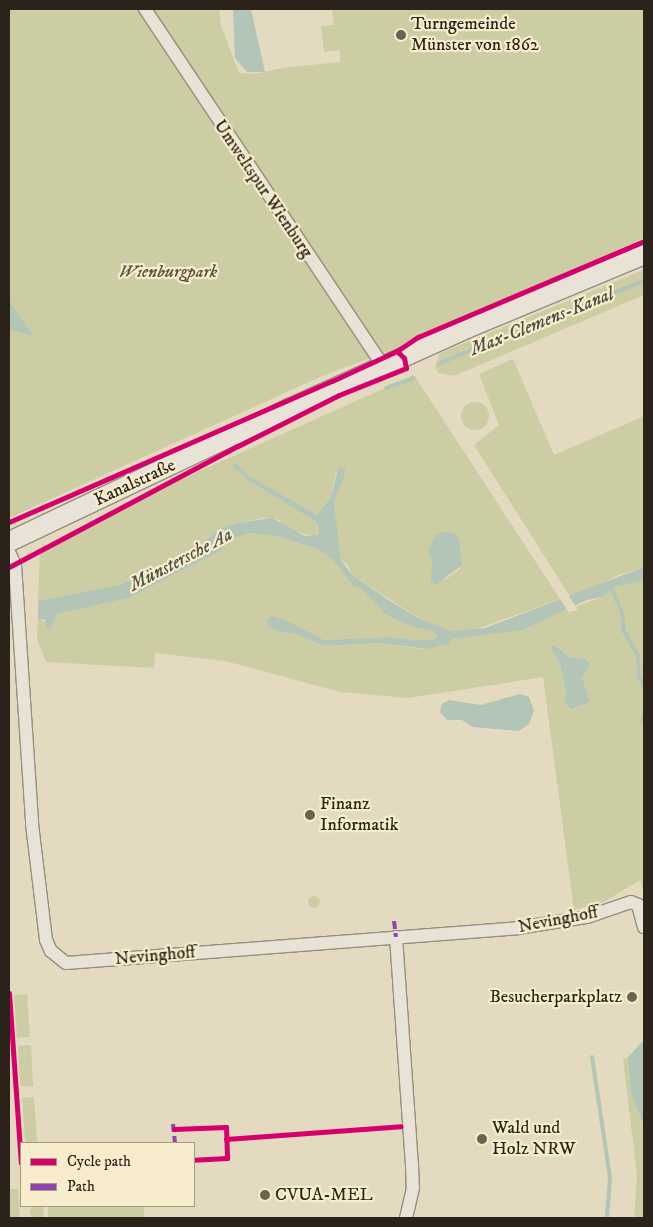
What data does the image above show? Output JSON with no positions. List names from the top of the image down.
{
  "streets": {
    "main road": ["Kanalstraße"],
    "street": ["Umweltspur Wienburg", "Nevinghoff"]
  },
  "crossings": [
    ["Umweltspur Wienburg", "Kanalstraße"]
  ],
  "water": ["Max-Clemens-Kanal", "Münstersche Aa"],
  "parks": ["Wienburgpark"],
  "places": [
    "Turngemeinde Münster von 1862",
    "Finanz Informatik",
    "Besucherparkplatz",
    "Wald und Holz NRW",
    "CVUA-MEL"
  ],
  "legend": ["Cycle path", "Path"]
}
